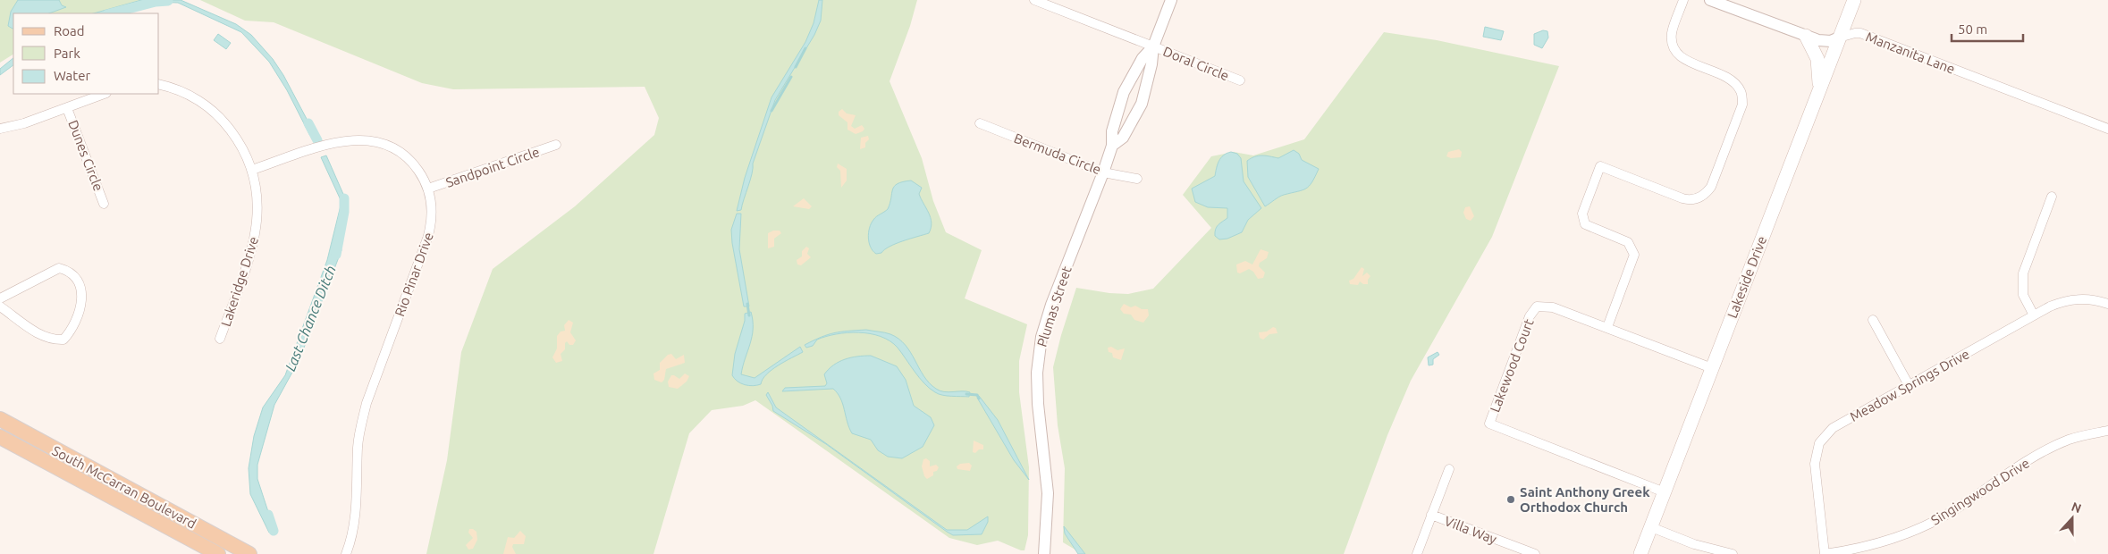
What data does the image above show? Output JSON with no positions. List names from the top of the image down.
{
  "streets": {
    "main road": ["Lakeside Drive", "South McCarran Boulevard"],
    "street": [
      "Manzanita Lane",
      "Doral Circle",
      "Bermuda Circle",
      "Dunes Circle",
      "Sandpoint Circle",
      "Rio Pinar Drive",
      "Lakeridge Drive",
      "Plumas Street",
      "Lakewood Court",
      "Meadow Springs Drive",
      "Singingwood Drive",
      "Villa Way"
    ]
  },
  "crossings": [
    ["Manzanita Lane", "Lakeside Drive"],
    ["Doral Circle", "Plumas Street"],
    ["Bermuda Circle", "Plumas Street"],
    ["Sandpoint Circle", "Rio Pinar Drive"],
    ["Rio Pinar Drive", "Lakeridge Drive"],
    ["Lakeside Drive", "Lakewood Court"],
    ["Meadow Springs Drive", "Singingwood Drive"]
  ],
  "water": ["Last Chance Ditch"],
  "places": ["Saint Anthony Greek Orthodox Church"],
  "legend": ["Road", "Park", "Water"],
  "scale_bar": "50 m",
  "north": "top"
}
